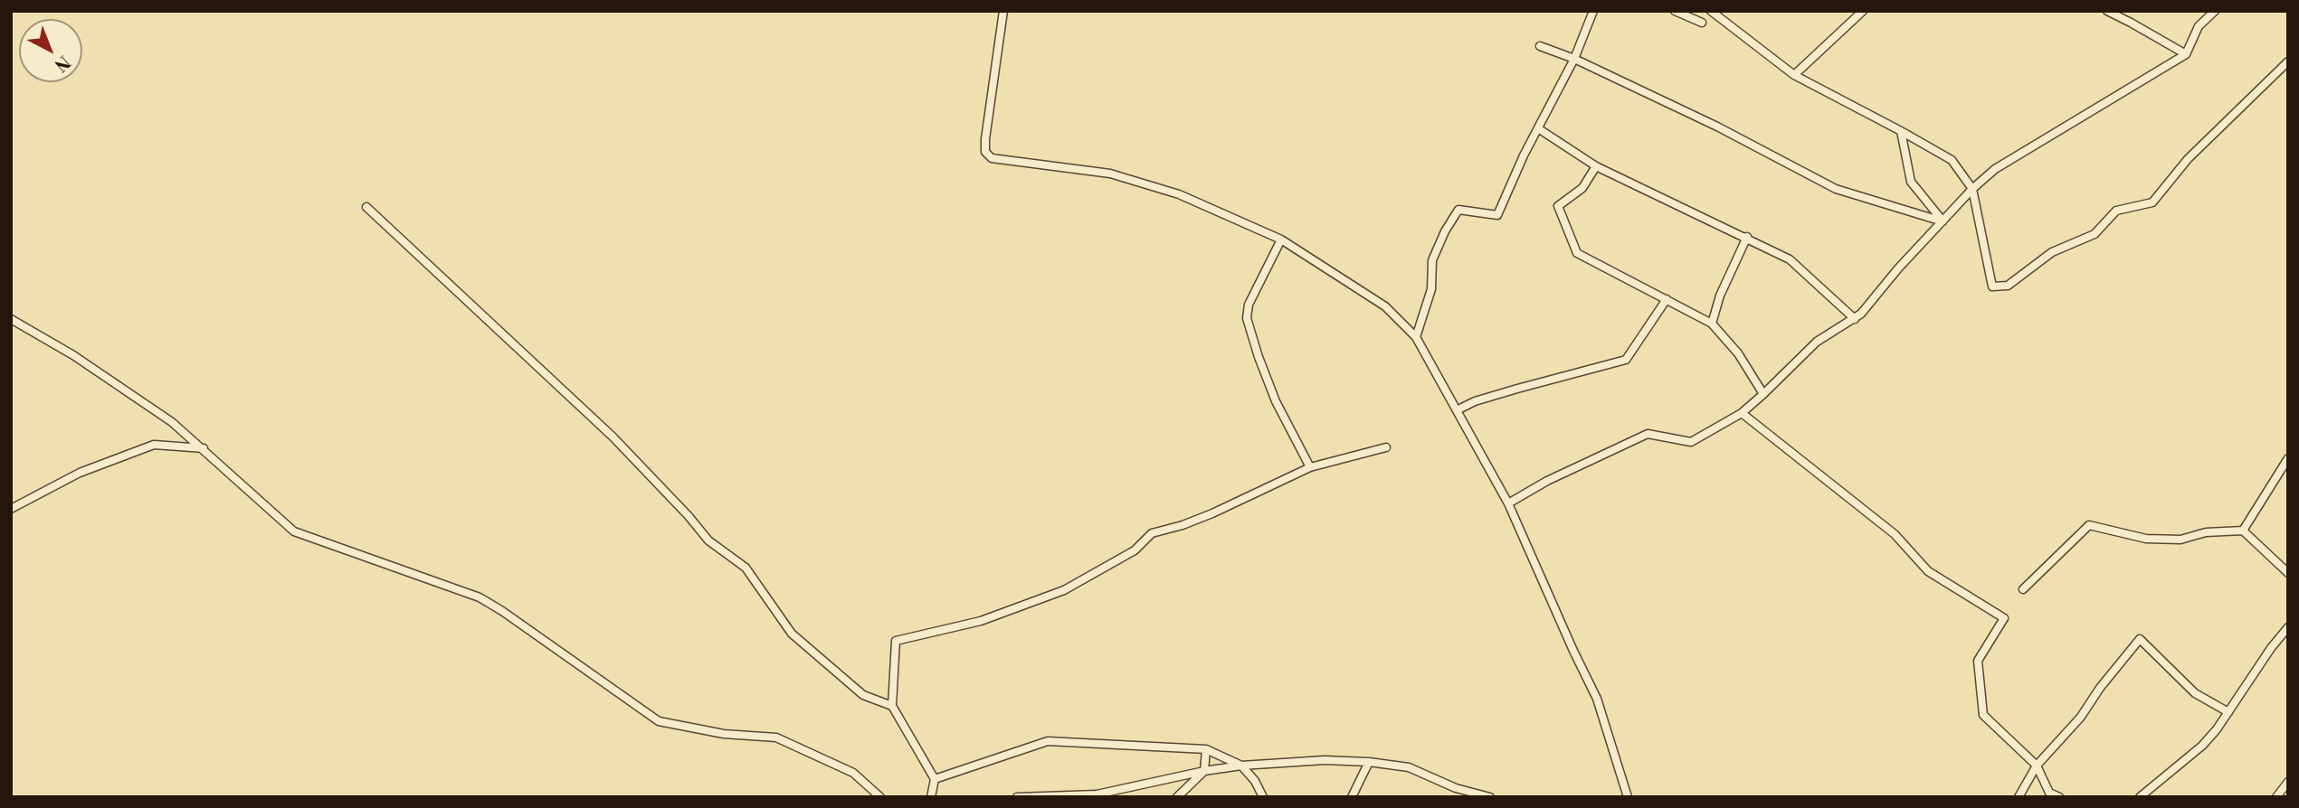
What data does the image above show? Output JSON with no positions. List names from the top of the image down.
{
  "north": "bottom right"
}
